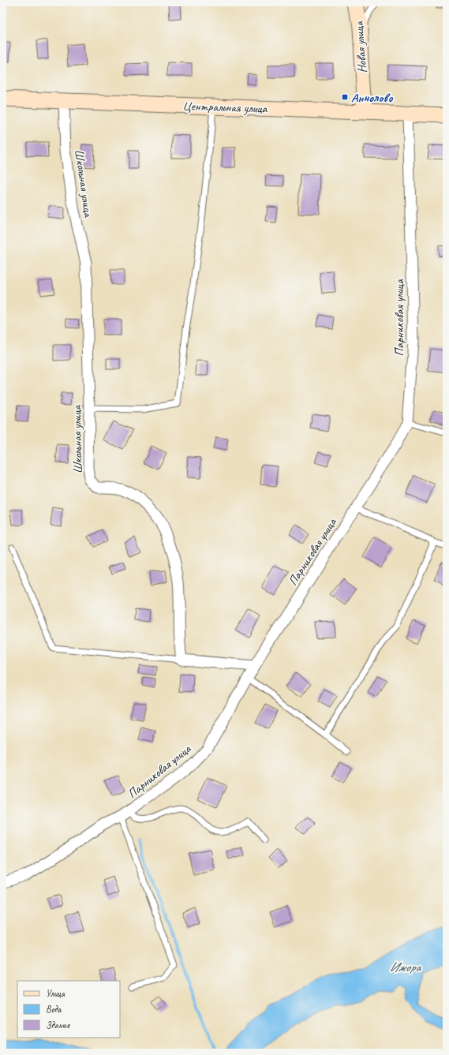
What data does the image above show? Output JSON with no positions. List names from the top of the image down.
{
  "streets": {
    "main road": ["Новая улица", "Центральная улица"],
    "street": ["Школьная улица", "Парниковая улица"]
  },
  "crossings": [
    ["Новая улица", "Центральная улица"],
    ["Центральная улица", "Школьная улица"],
    ["Центральная улица", "Парниковая улица"]
  ],
  "water": ["Ижора"],
  "places": {
    "transit": ["Аннолово"]
  },
  "legend": ["Улица", "Вода", "Здание"]
}
